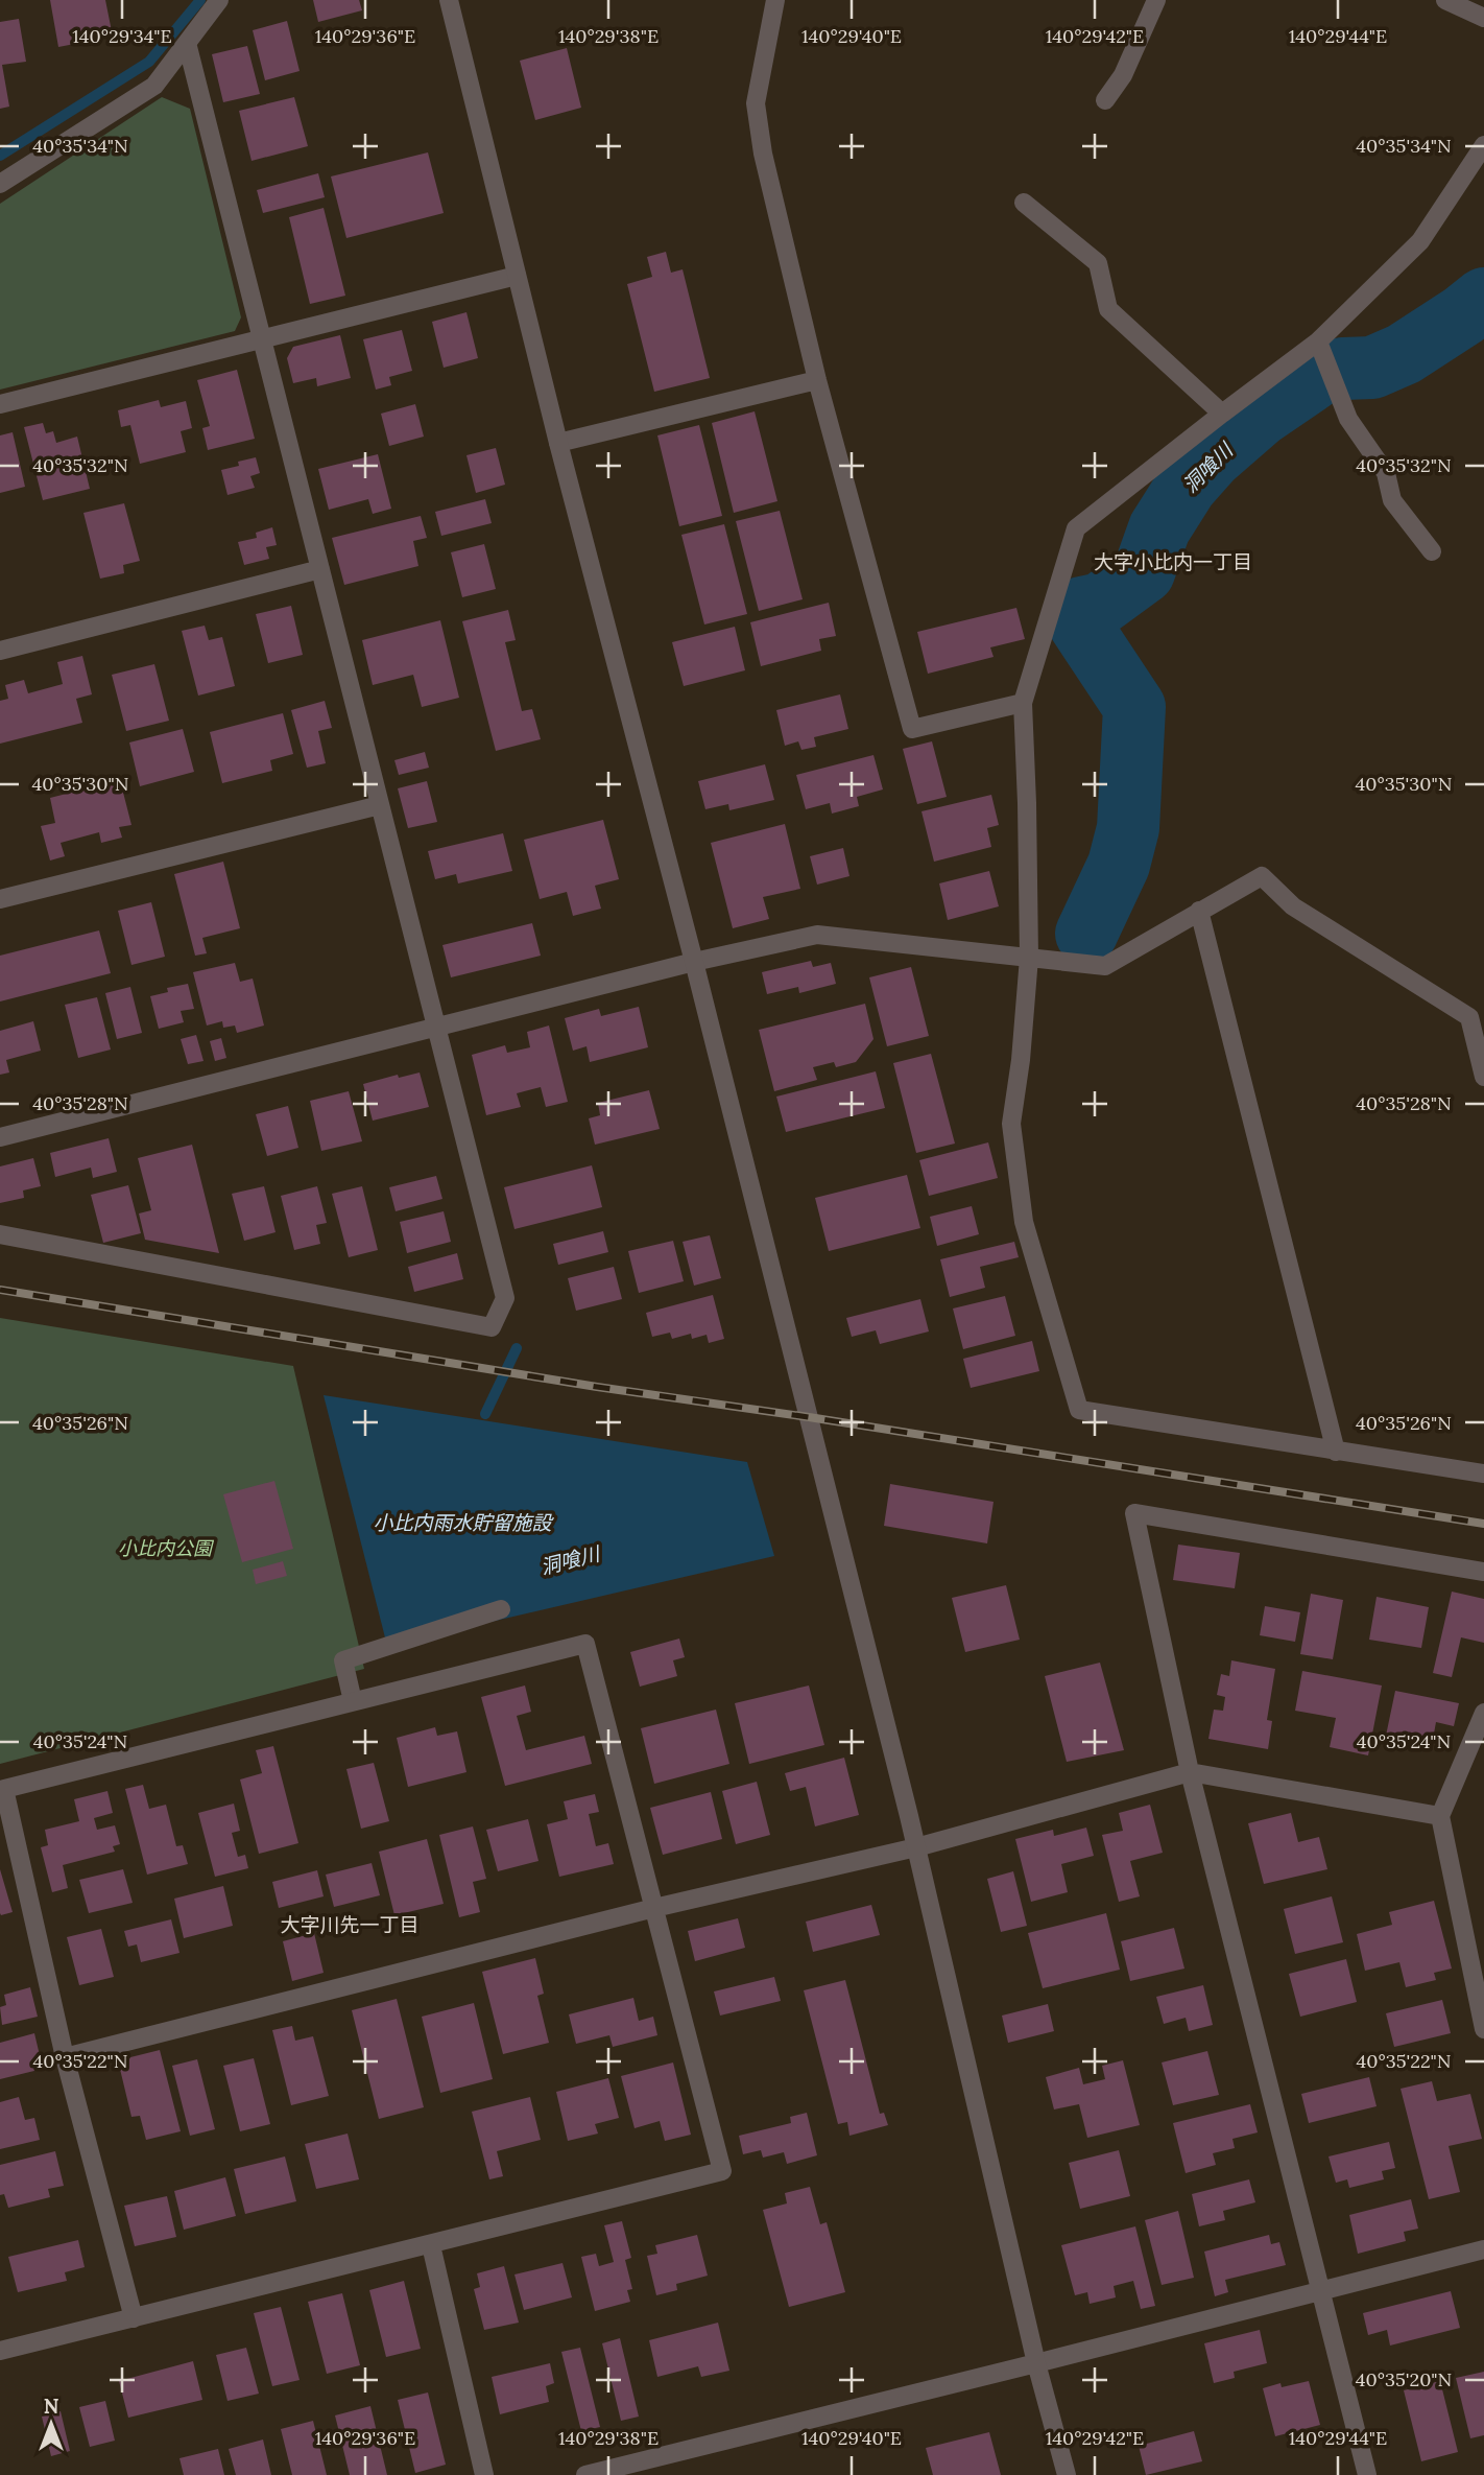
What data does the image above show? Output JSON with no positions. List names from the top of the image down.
{
  "districts": ["大字小比内一丁目", "大字川先一丁目"],
  "water": ["洞喰川", "小比内雨水貯留施設"],
  "parks": ["小比内公園"],
  "north": "top",
  "coordinates": [
    "140°29'34\"E",
    "140°29'36\"E",
    "140°29'38\"E",
    "140°29'40\"E",
    "140°29'42\"E",
    "140°29'44\"E",
    "40°35'34\"N",
    "40°35'32\"N",
    "40°35'30\"N",
    "40°35'28\"N",
    "40°35'26\"N",
    "40°35'24\"N",
    "40°35'22\"N",
    "40°35'20\"N"
  ]
}
